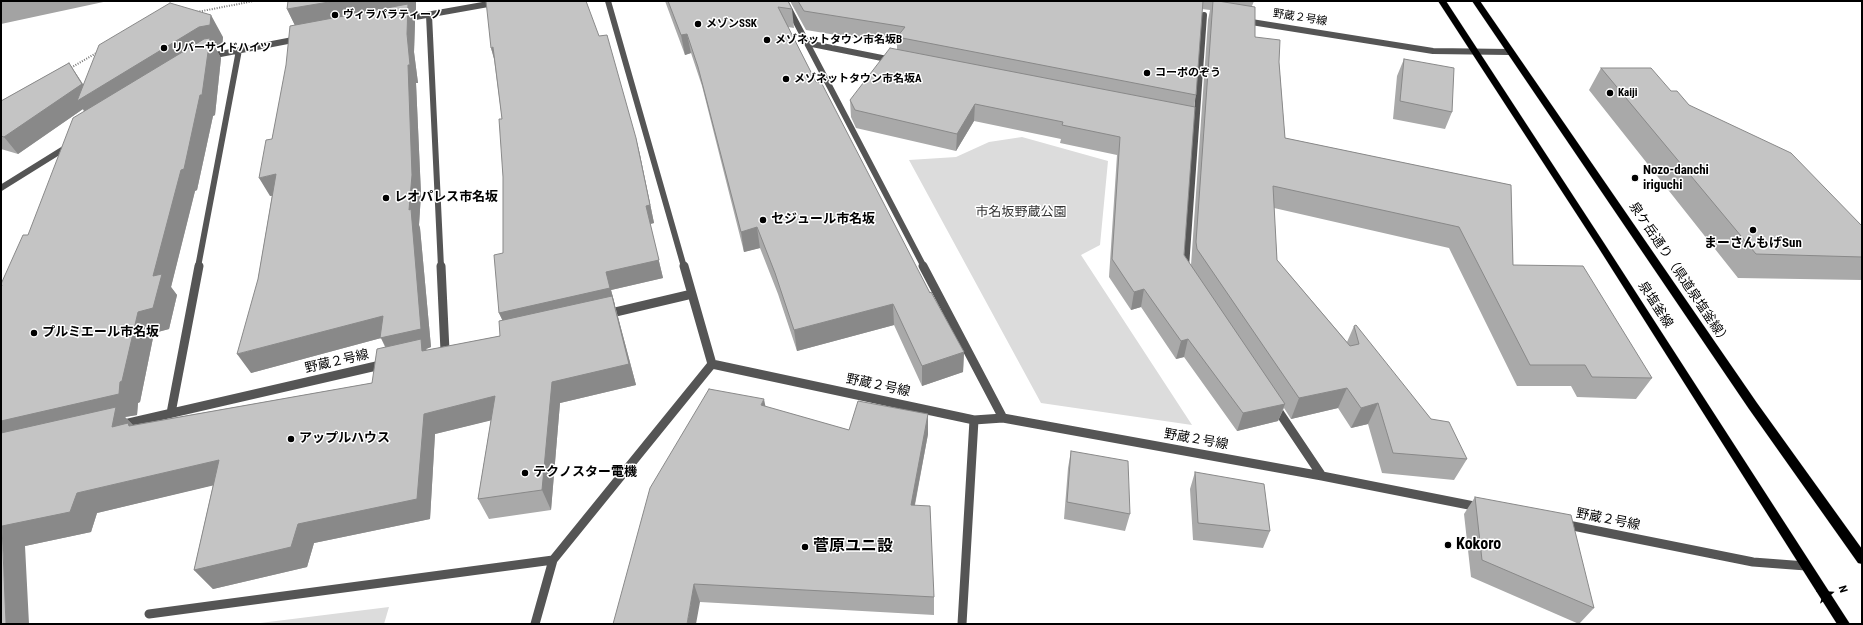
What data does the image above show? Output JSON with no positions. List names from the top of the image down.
{
  "streets": {
    "main road": ["泉ケ岳通り（県道泉塩釜線）", "泉塩釜線"],
    "street": ["野蔵２号線"]
  },
  "crossings": [
    ["野蔵２号線", "泉ケ岳通り（県道泉塩釜線）"],
    ["野蔵２号線", "泉塩釜線"]
  ],
  "parks": ["市名坂野蔵公園"],
  "places": [
    "ヴィラパラティーノ",
    "メゾンSSK",
    "メゾネットタウン市名坂B",
    "リバーサイドハイツ",
    "コーポのぞう",
    "メゾネットタウン市名坂A",
    "Kaiji",
    "Nozo-danchi iriguchi",
    "レオパレス市名坂",
    "セジュール市名坂",
    "まーさんもげSun",
    "プルミエール市名坂",
    "アップルハウス",
    "テクノスター電機",
    "Kokoro",
    "菅原ユニ設"
  ],
  "north": "right"
}
